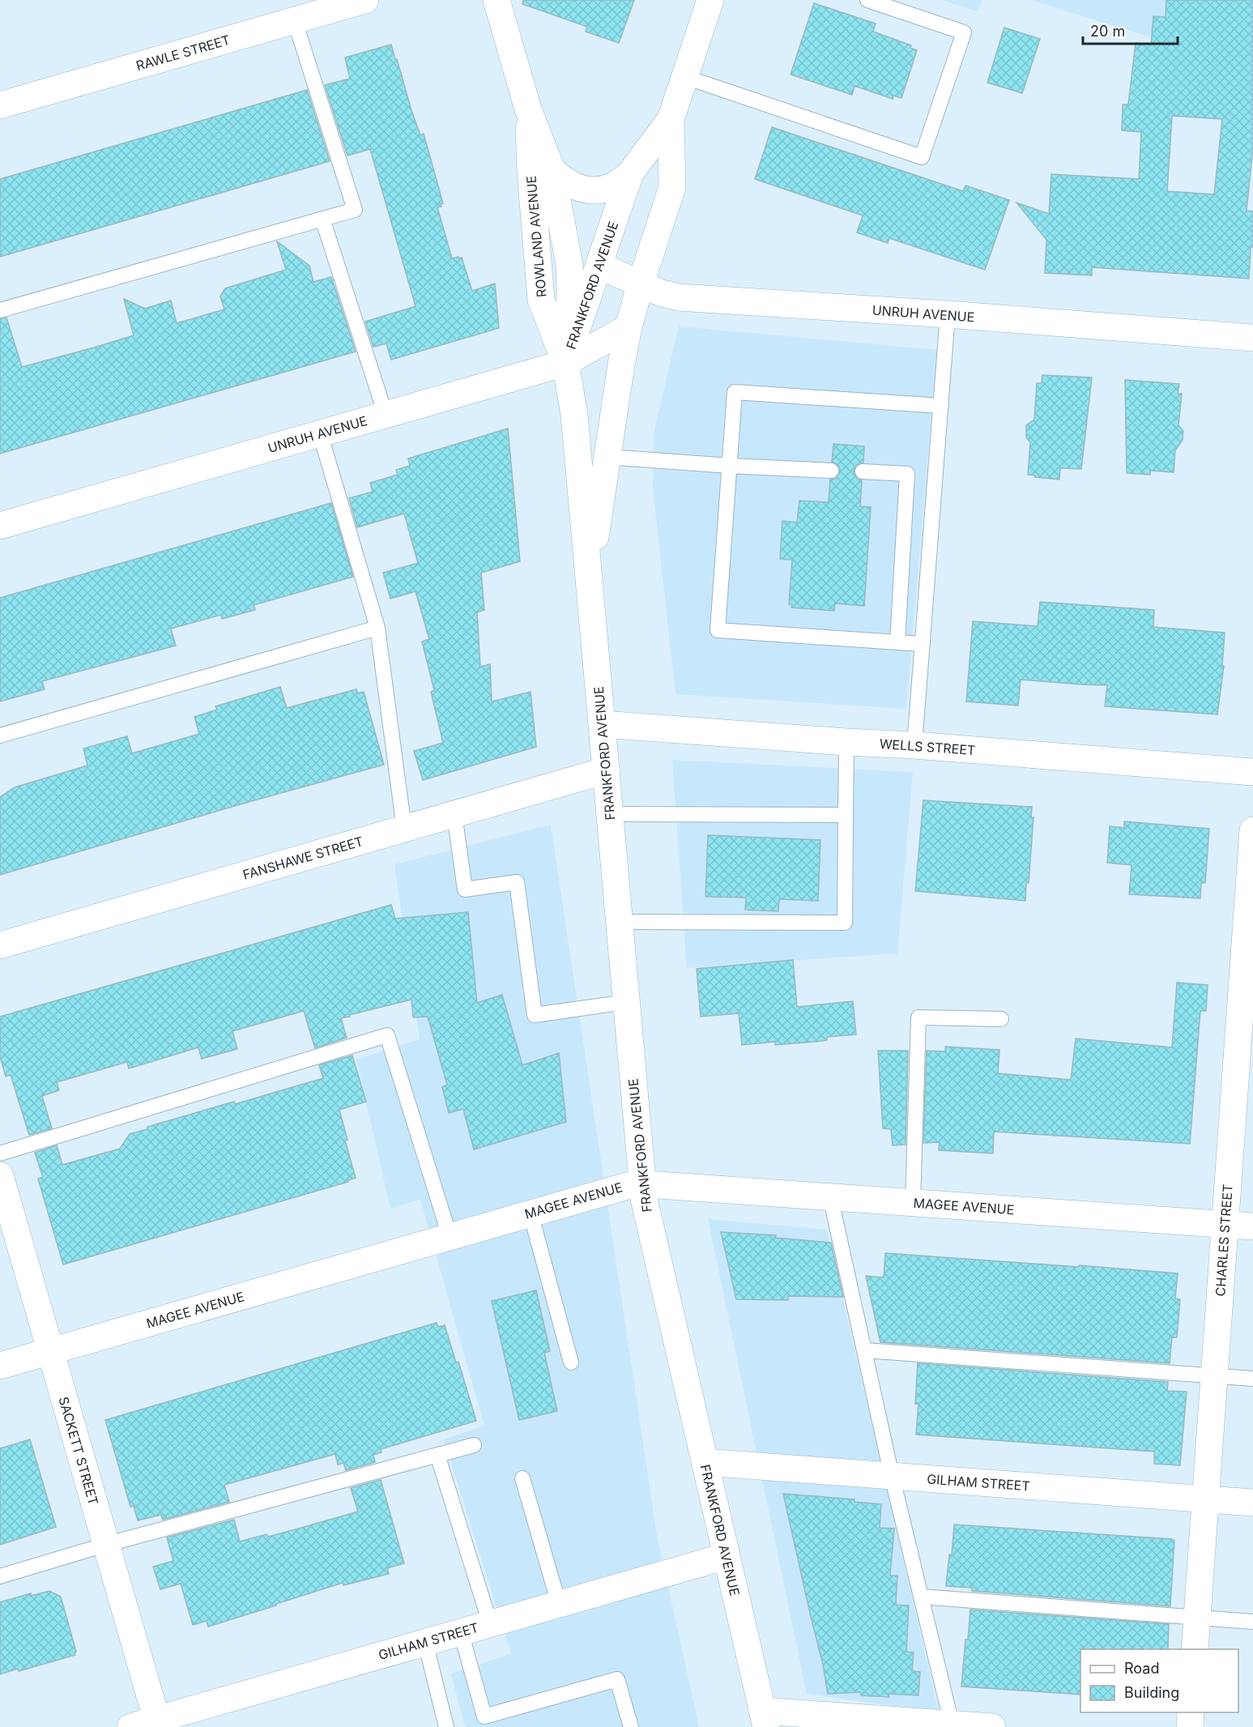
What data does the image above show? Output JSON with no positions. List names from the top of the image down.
{
  "streets": {
    "street": [
      "RAWLE STREET",
      "ROWLAND AVENUE",
      "FRANKFORD AVENUE",
      "UNRUH AVENUE",
      "WELLS STREET",
      "FANSHAWE STREET",
      "MAGEE AVENUE",
      "CHARLES STREET",
      "SACKETT STREET",
      "GILHAM STREET"
    ]
  },
  "crossings": [
    ["ROWLAND AVENUE", "FRANKFORD AVENUE"],
    ["ROWLAND AVENUE", "UNRUH AVENUE"],
    ["FRANKFORD AVENUE", "UNRUH AVENUE"],
    ["FRANKFORD AVENUE", "WELLS STREET"],
    ["FRANKFORD AVENUE", "FANSHAWE STREET"],
    ["FRANKFORD AVENUE", "MAGEE AVENUE"],
    ["FRANKFORD AVENUE", "GILHAM STREET"],
    ["MAGEE AVENUE", "CHARLES STREET"],
    ["MAGEE AVENUE", "SACKETT STREET"],
    ["CHARLES STREET", "GILHAM STREET"],
    ["SACKETT STREET", "GILHAM STREET"]
  ],
  "legend": ["Road", "Building"],
  "scale_bar": "20 m"
}
